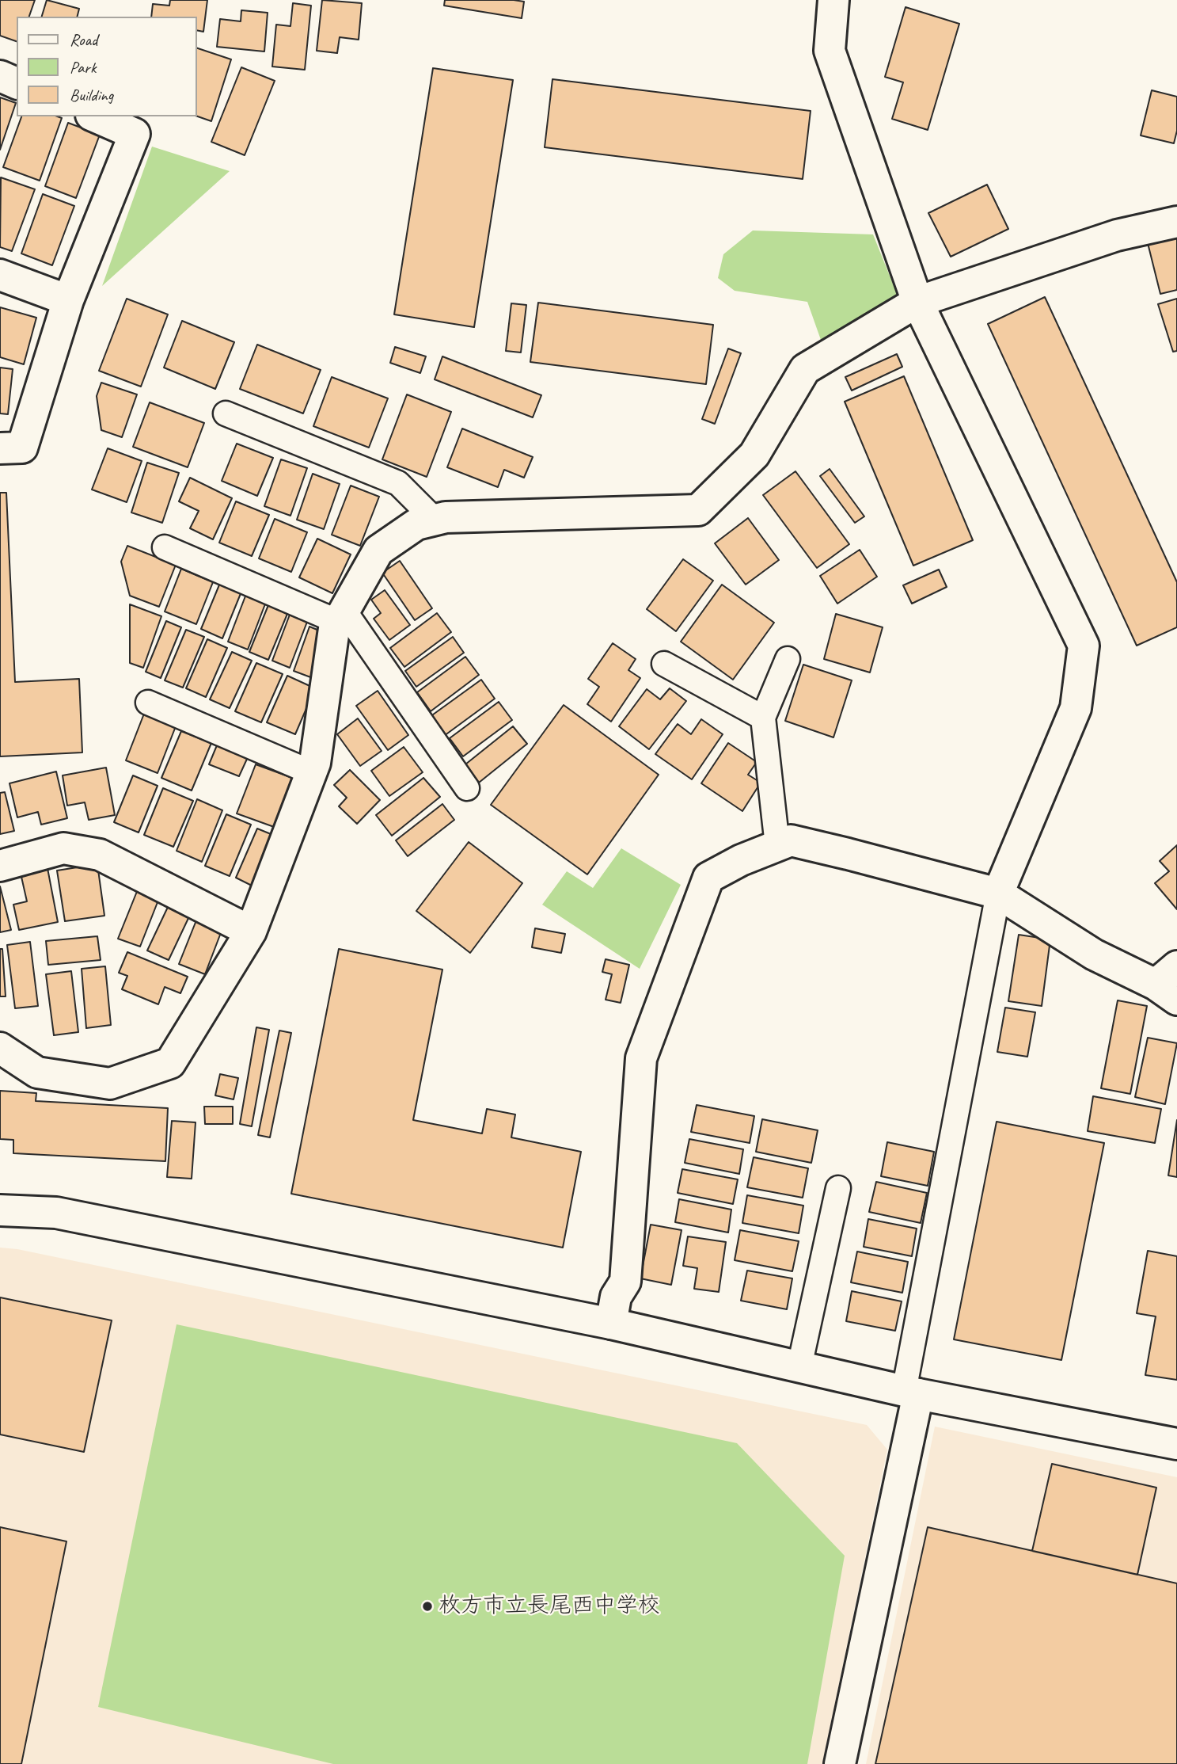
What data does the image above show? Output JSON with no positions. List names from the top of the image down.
{
  "places": ["枚方市立長尾西中学校"],
  "legend": ["Road", "Park", "Building"]
}
